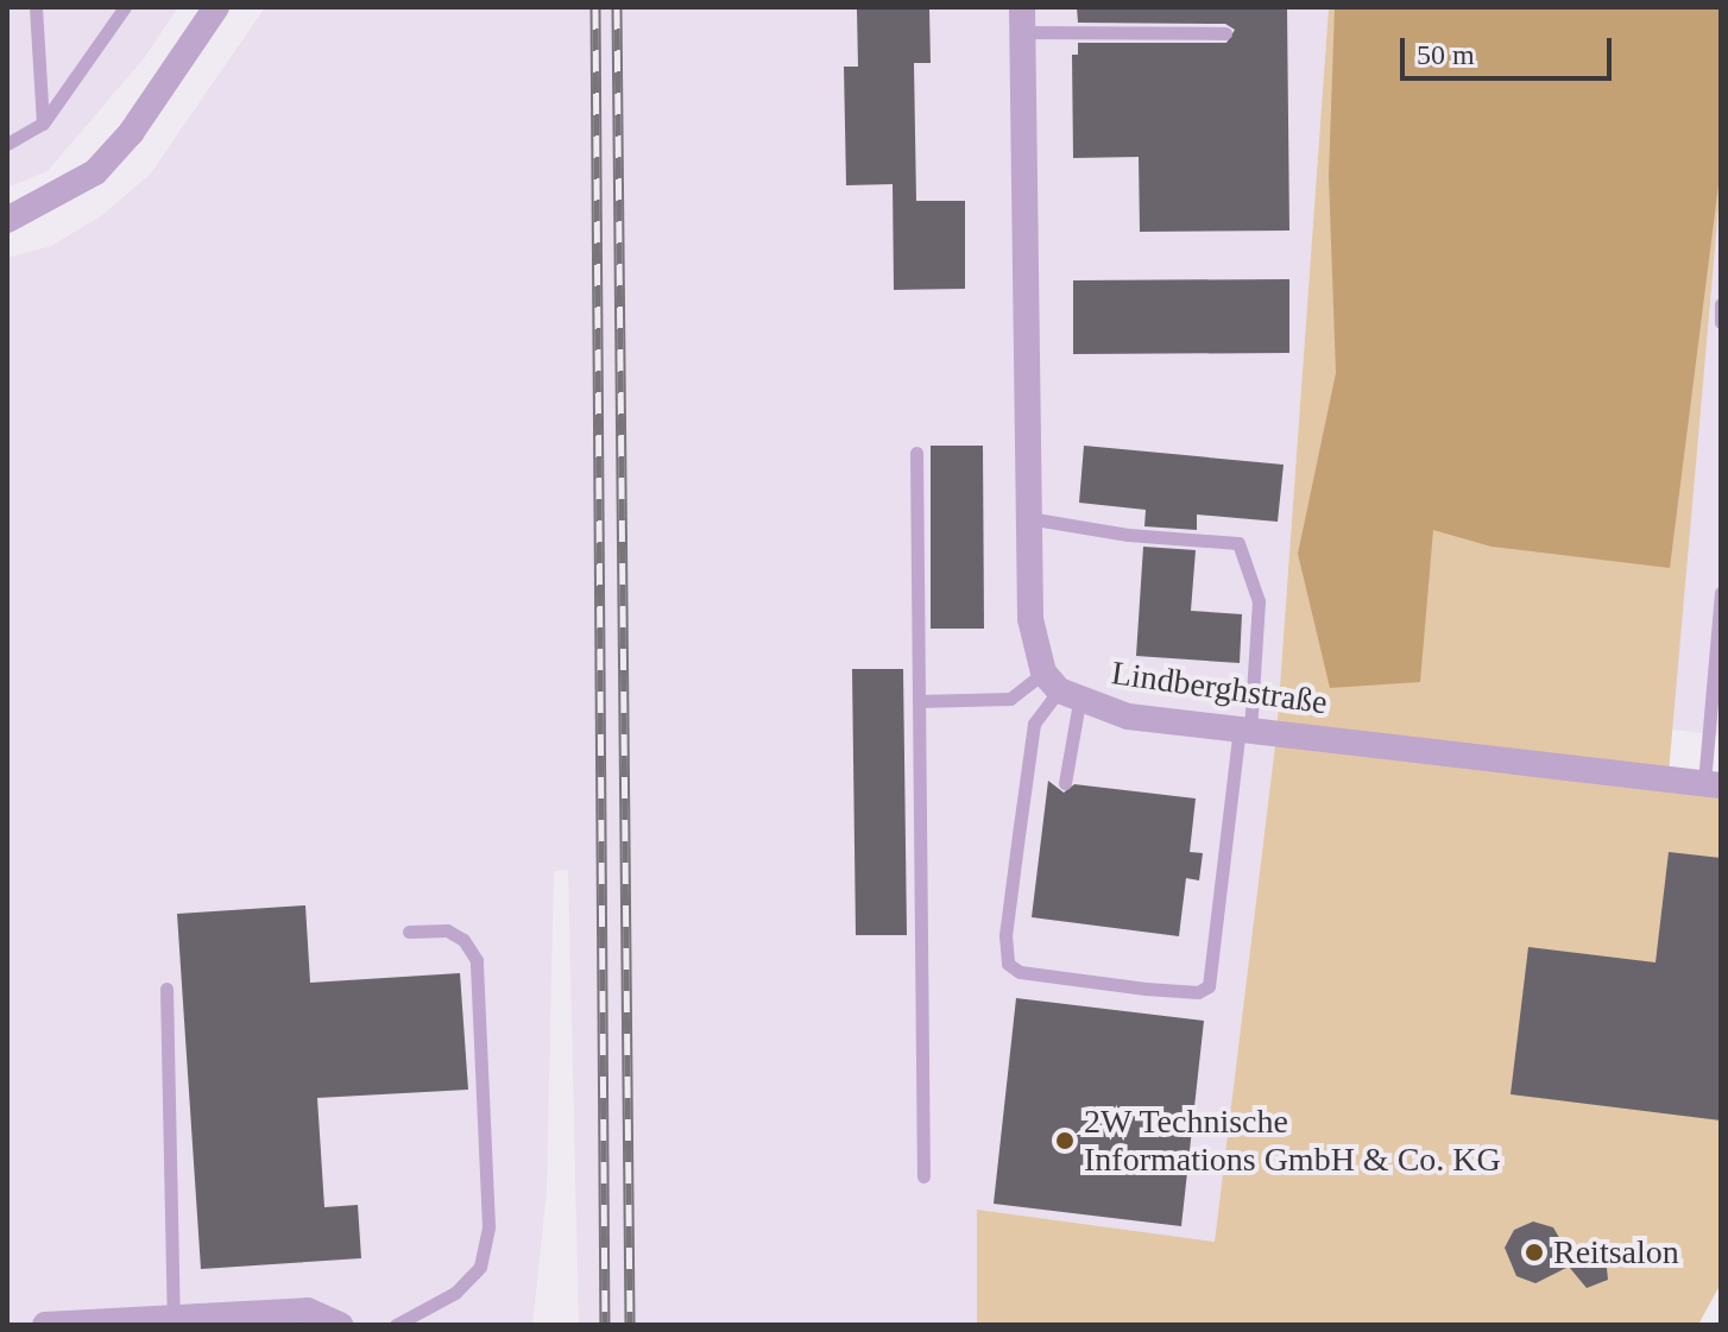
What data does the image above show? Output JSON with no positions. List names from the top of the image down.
{
  "streets": {
    "street": ["Lindberghstraße"]
  },
  "places": ["2W Technische Informations GmbH & Co. KG", "Reitsalon"],
  "scale_bar": "50 m"
}
